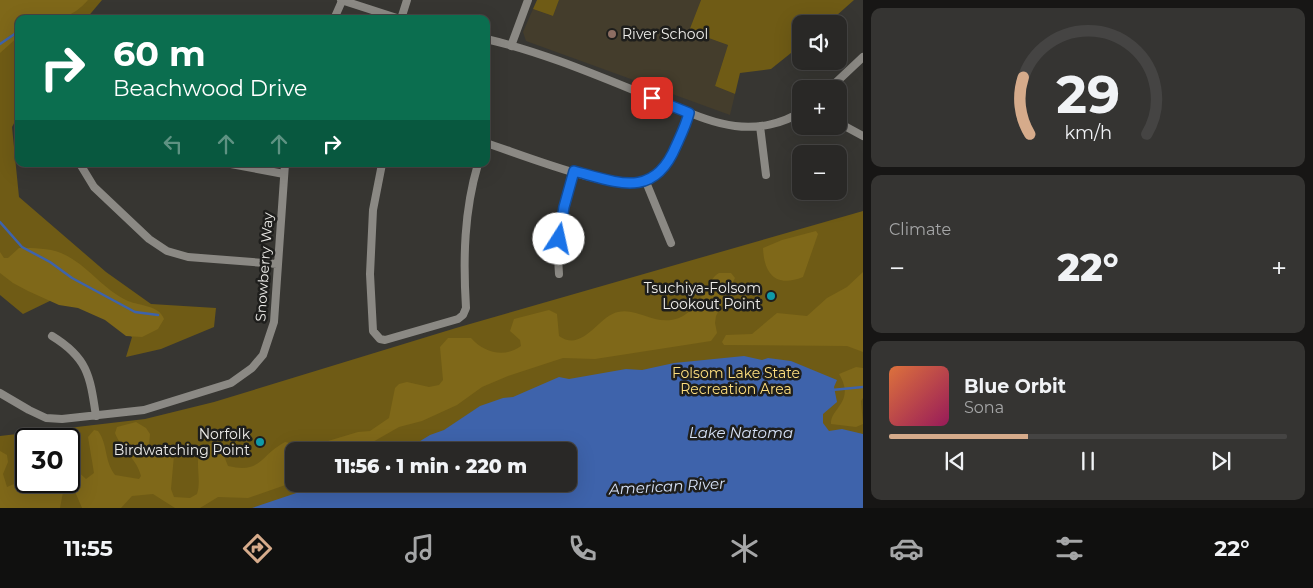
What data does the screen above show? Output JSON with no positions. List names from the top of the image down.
{
  "streets": {
    "street": ["Snowberry Way"]
  },
  "water": ["Lake Natoma", "American River"],
  "parks": ["Folsom Lake State Recreation Area"],
  "places": ["River School", "Tsuchiya-Folsom Lookout Point", "Norfolk Birdwatching Point"],
  "page": {
    "map_buttons": ["+", "−"],
    "turn": ["60 m", "Beachwood Drive"],
    "tile": "Climate",
    "heat": ["−", "22°", "+"],
    "song": ["Blue Orbit", "Sona"],
    "limit": "30",
    "trip": "11:56 · 1 min · 220 m",
    "tabs": ["11:55", "22°"],
    "gauge": ["29", "km/h"]
  }
}
